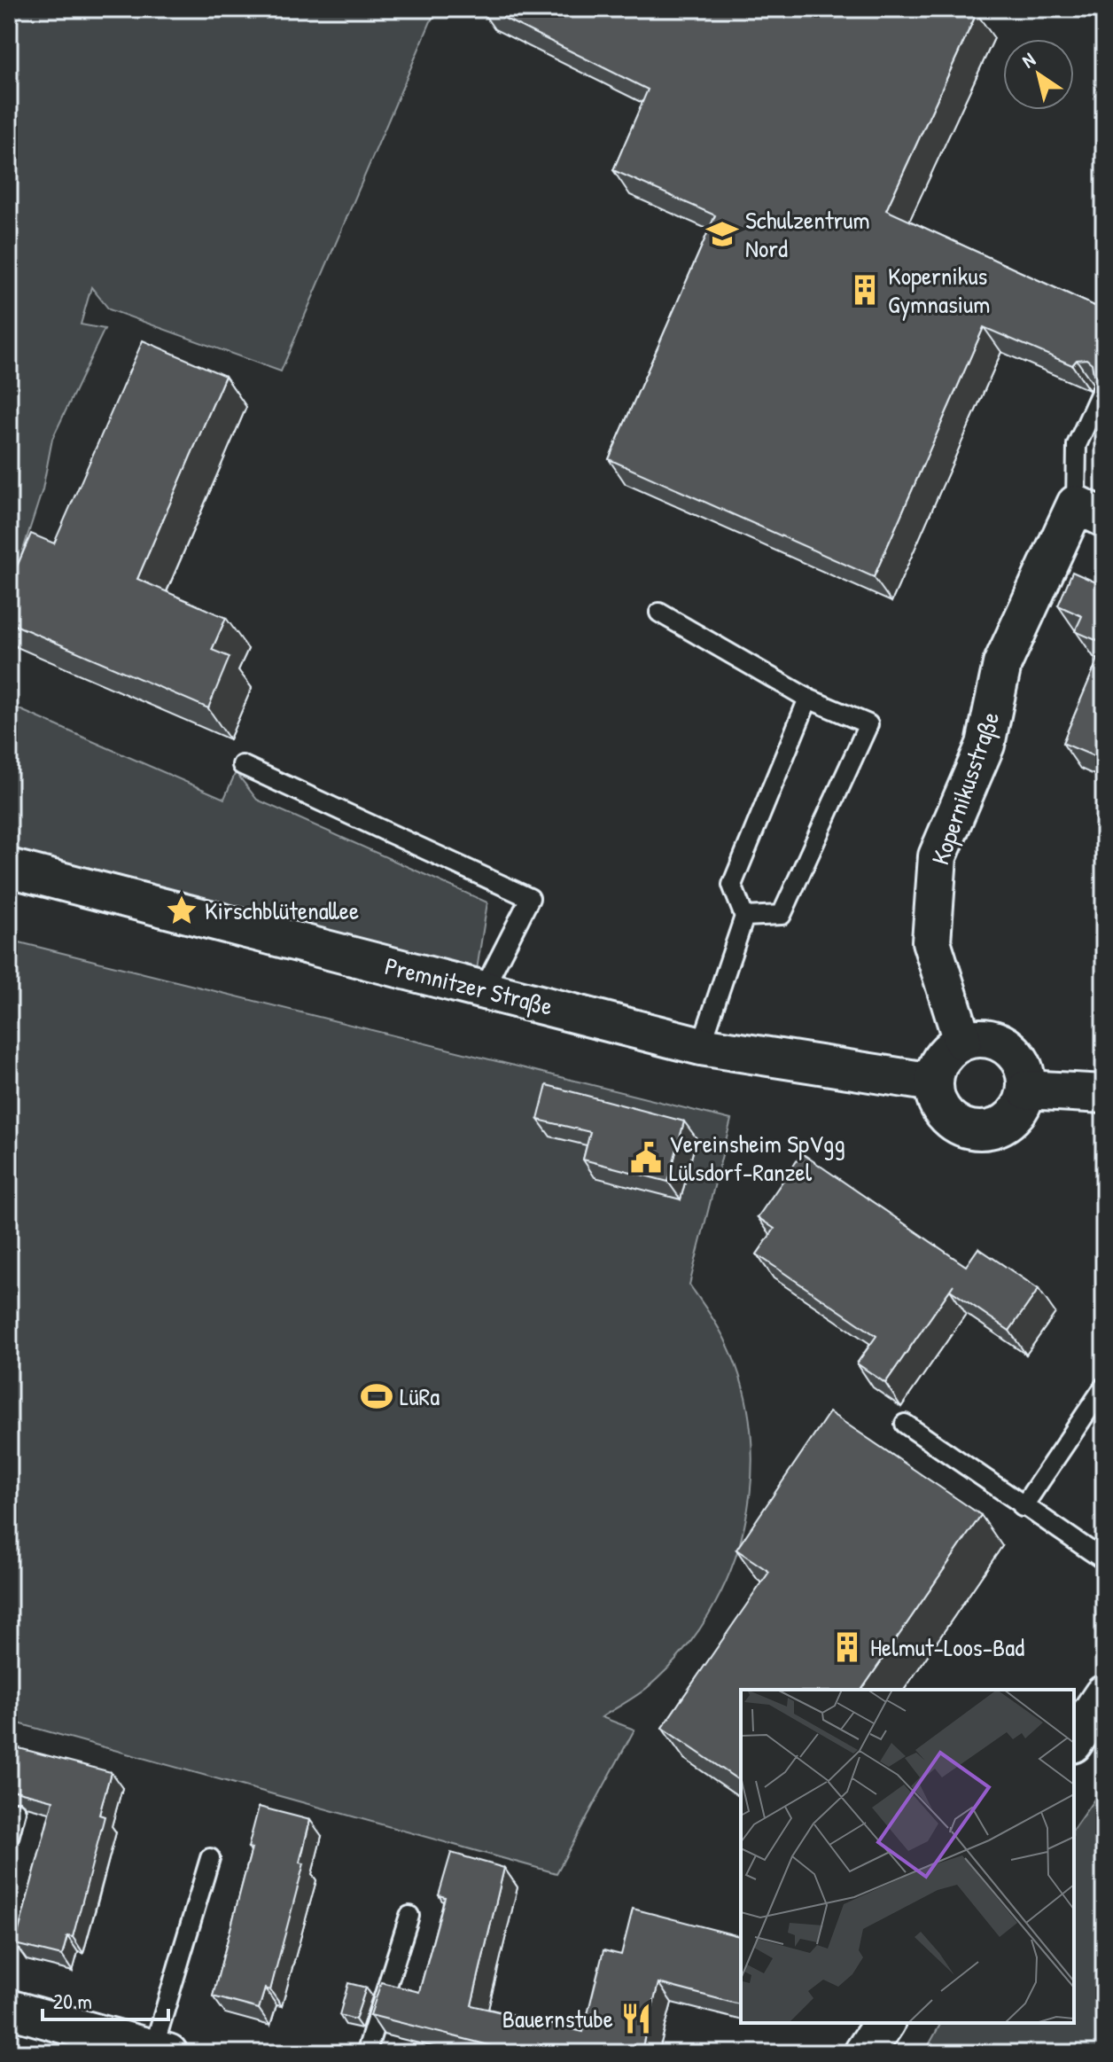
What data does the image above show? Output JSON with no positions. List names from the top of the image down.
{
  "streets": {
    "street": ["Kopernikusstraße", "Premnitzer Straße"]
  },
  "crossings": [
    ["Kopernikusstraße", "Premnitzer Straße"]
  ],
  "places": {
    "school or university": ["Schulzentrum Nord"],
    "building": ["Kopernikus Gymnasium", "Helmut-Loos-Bad"],
    "place": ["Kirschblütenallee"],
    "public building": ["Vereinsheim SpVgg Lülsdorf-Ranzel"],
    "sports": ["LüRa"],
    "restaurant": ["Bauernstube"]
  },
  "scale_bar": "20 m",
  "north": "top left"
}
